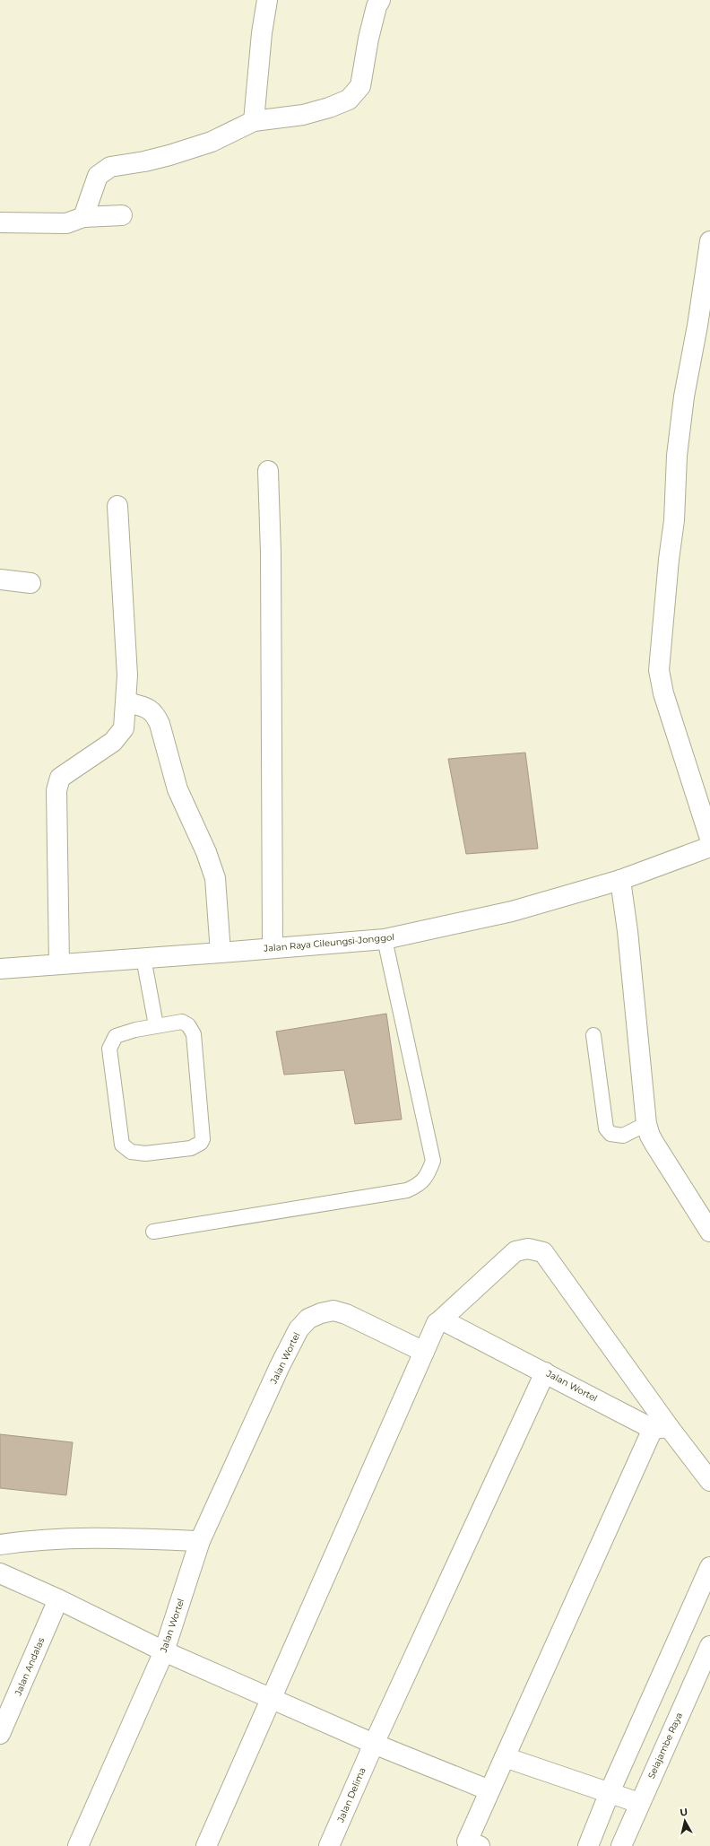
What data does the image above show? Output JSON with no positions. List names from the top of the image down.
{
  "streets": {
    "street": [
      "Jalan Raya Cileungsi-Jonggol",
      "Jalan Wortel",
      "Jalan Andalas",
      "Selajambe Raya",
      "Jalan Delima"
    ]
  },
  "crossings": [
    ["Jalan Wortel", "Jalan Delima"]
  ],
  "north": "top"
}
